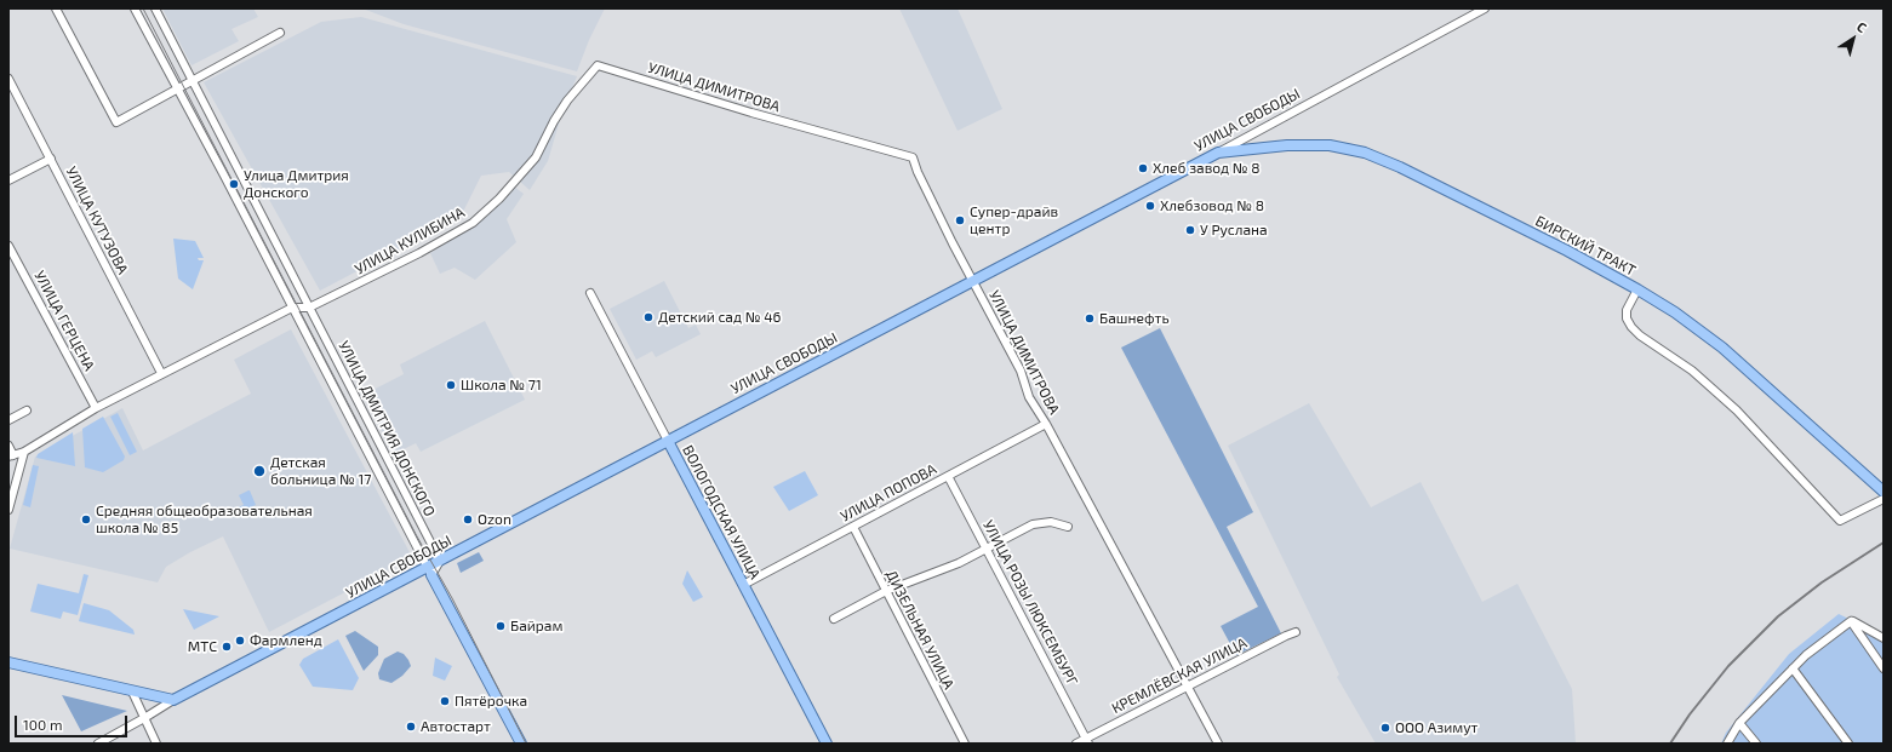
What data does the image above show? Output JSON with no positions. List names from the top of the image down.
{
  "streets": {
    "main road": ["УЛИЦА СВОБОДЫ", "БИРСКИЙ ТРАКТ", "ВОЛОГОДСКАЯ УЛИЦА"],
    "street": [
      "УЛИЦА ДИМИТРОВА",
      "УЛИЦА КУТУЗОВА",
      "УЛИЦА КУЛИБИНА",
      "УЛИЦА ГЕРЦЕНА",
      "УЛИЦА ДМИТРИЯ ДОНСКОГО",
      "УЛИЦА ПОПОВА",
      "УЛИЦА РОЗЫ ЛЮКСЕМБУРГ",
      "ДИЗЕЛЬНАЯ УЛИЦА",
      "КРЕМЛЁВСКАЯ УЛИЦА"
    ]
  },
  "crossings": [
    ["УЛИЦА ДИМИТРОВА", "УЛИЦА СВОБОДЫ"],
    ["УЛИЦА ДИМИТРОВА", "УЛИЦА КУЛИБИНА"],
    ["УЛИЦА ДИМИТРОВА", "УЛИЦА ПОПОВА"],
    ["УЛИЦА ДИМИТРОВА", "КРЕМЛЁВСКАЯ УЛИЦА"],
    ["УЛИЦА СВОБОДЫ", "БИРСКИЙ ТРАКТ"],
    ["УЛИЦА СВОБОДЫ", "УЛИЦА ДМИТРИЯ ДОНСКОГО"],
    ["УЛИЦА СВОБОДЫ", "ВОЛОГОДСКАЯ УЛИЦА"],
    ["УЛИЦА КУЛИБИНА", "УЛИЦА ДМИТРИЯ ДОНСКОГО"],
    ["УЛИЦА ПОПОВА", "ВОЛОГОДСКАЯ УЛИЦА"],
    ["УЛИЦА ПОПОВА", "УЛИЦА РОЗЫ ЛЮКСЕМБУРГ"],
    ["УЛИЦА ПОПОВА", "ДИЗЕЛЬНАЯ УЛИЦА"],
    ["УЛИЦА РОЗЫ ЛЮКСЕМБУРГ", "КРЕМЛЁВСКАЯ УЛИЦА"]
  ],
  "places": [
    "Хлеб завод № 8",
    "Улица Дмитрия Донского",
    "Хлебзовод № 8",
    "Супер-драйв центр",
    "У Руслана",
    "Детский сад № 46",
    "Башнефть",
    "Школа № 71",
    "Детская больница № 17",
    "Средняя общеобразовательная школа № 85",
    "Ozon",
    "Байрам",
    "Фармленд",
    "МТС",
    "Пятёрочка",
    "Автостарт",
    "ООО Азимут"
  ],
  "scale_bar": "100 m",
  "north": "top right"
}
